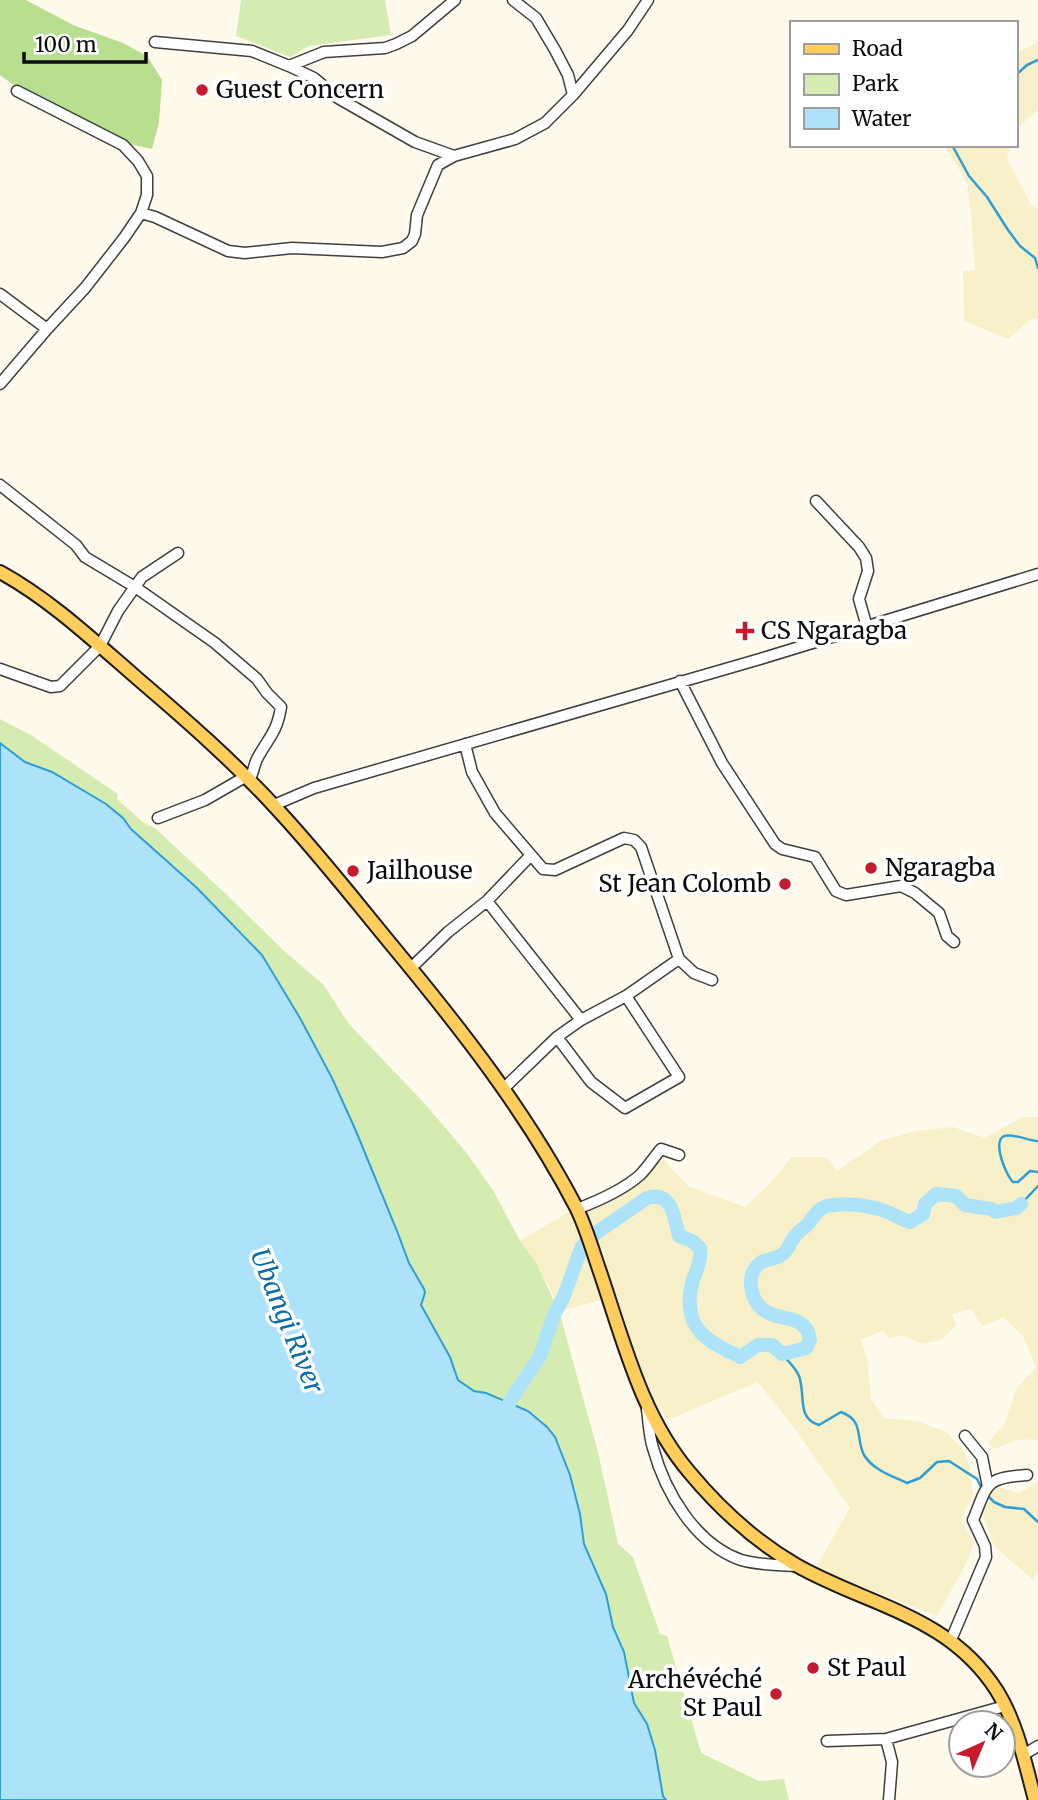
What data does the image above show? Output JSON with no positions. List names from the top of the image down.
{
  "water": ["Ubangi River"],
  "places": {
    "other": [
      "Guest Concern",
      "Ngaragba",
      "Jailhouse",
      "St Jean Colomb",
      "St Paul",
      "Archévéché St Paul"
    ],
    "health": ["CS Ngaragba"]
  },
  "legend": ["Road", "Park", "Water"],
  "scale_bar": "100 m",
  "north": "top right"
}
